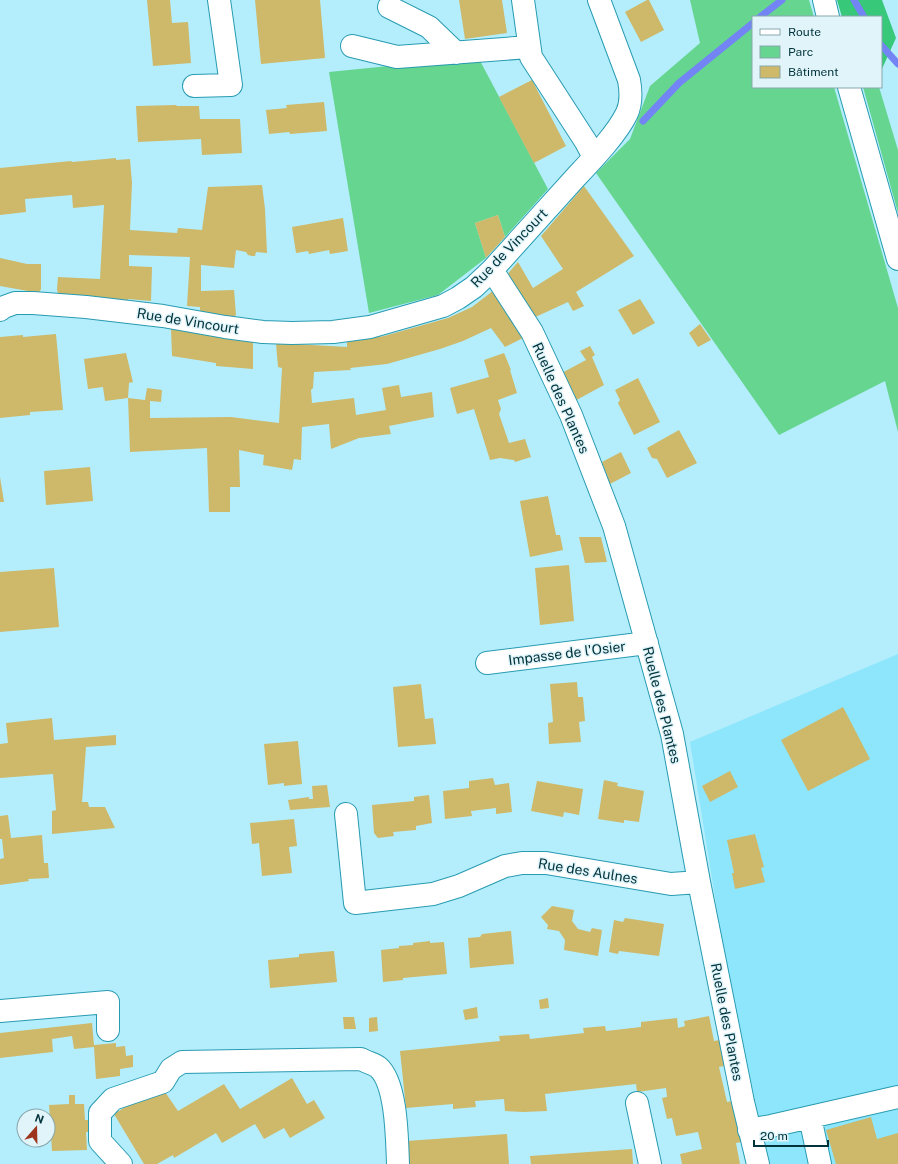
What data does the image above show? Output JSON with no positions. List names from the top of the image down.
{
  "streets": {
    "street": [
      "Rue de Vincourt",
      "Ruelle des Plantes",
      "Impasse de l'Osier",
      "Rue des Aulnes"
    ]
  },
  "crossings": [
    ["Rue de Vincourt", "Ruelle des Plantes"],
    ["Ruelle des Plantes", "Impasse de l'Osier"],
    ["Ruelle des Plantes", "Rue des Aulnes"]
  ],
  "legend": ["Route", "Parc", "Bâtiment"],
  "scale_bar": "20 m",
  "north": "top"
}
